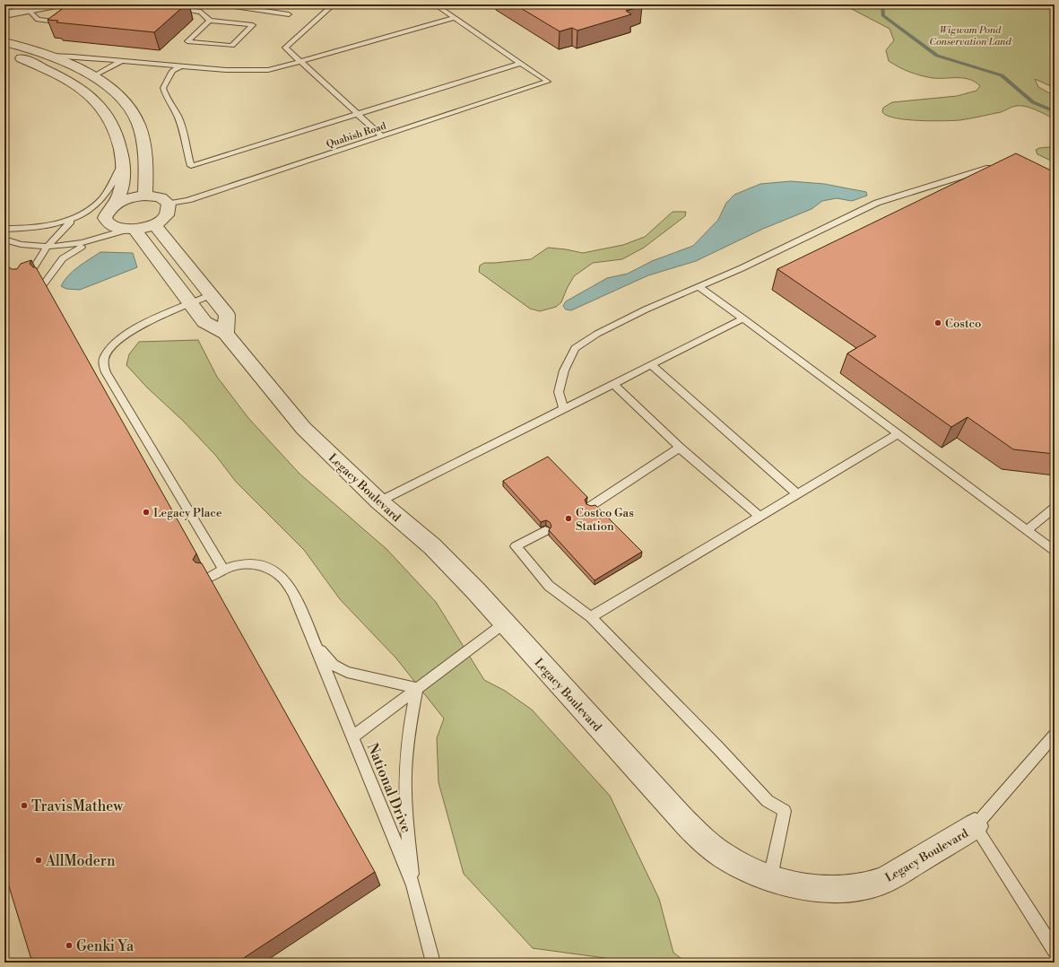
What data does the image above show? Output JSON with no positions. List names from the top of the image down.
{
  "streets": {
    "street": ["Legacy Boulevard"],
    "lane": ["Quabish Road", "National Drive"]
  },
  "crossings": [
    ["Legacy Boulevard", "National Drive"]
  ],
  "parks": ["Wigwam Pond Conservation Land"],
  "places": [
    "Costco",
    "Legacy Place",
    "Costco Gas Station",
    "TravisMathew",
    "AllModern",
    "Genki Ya"
  ]
}
